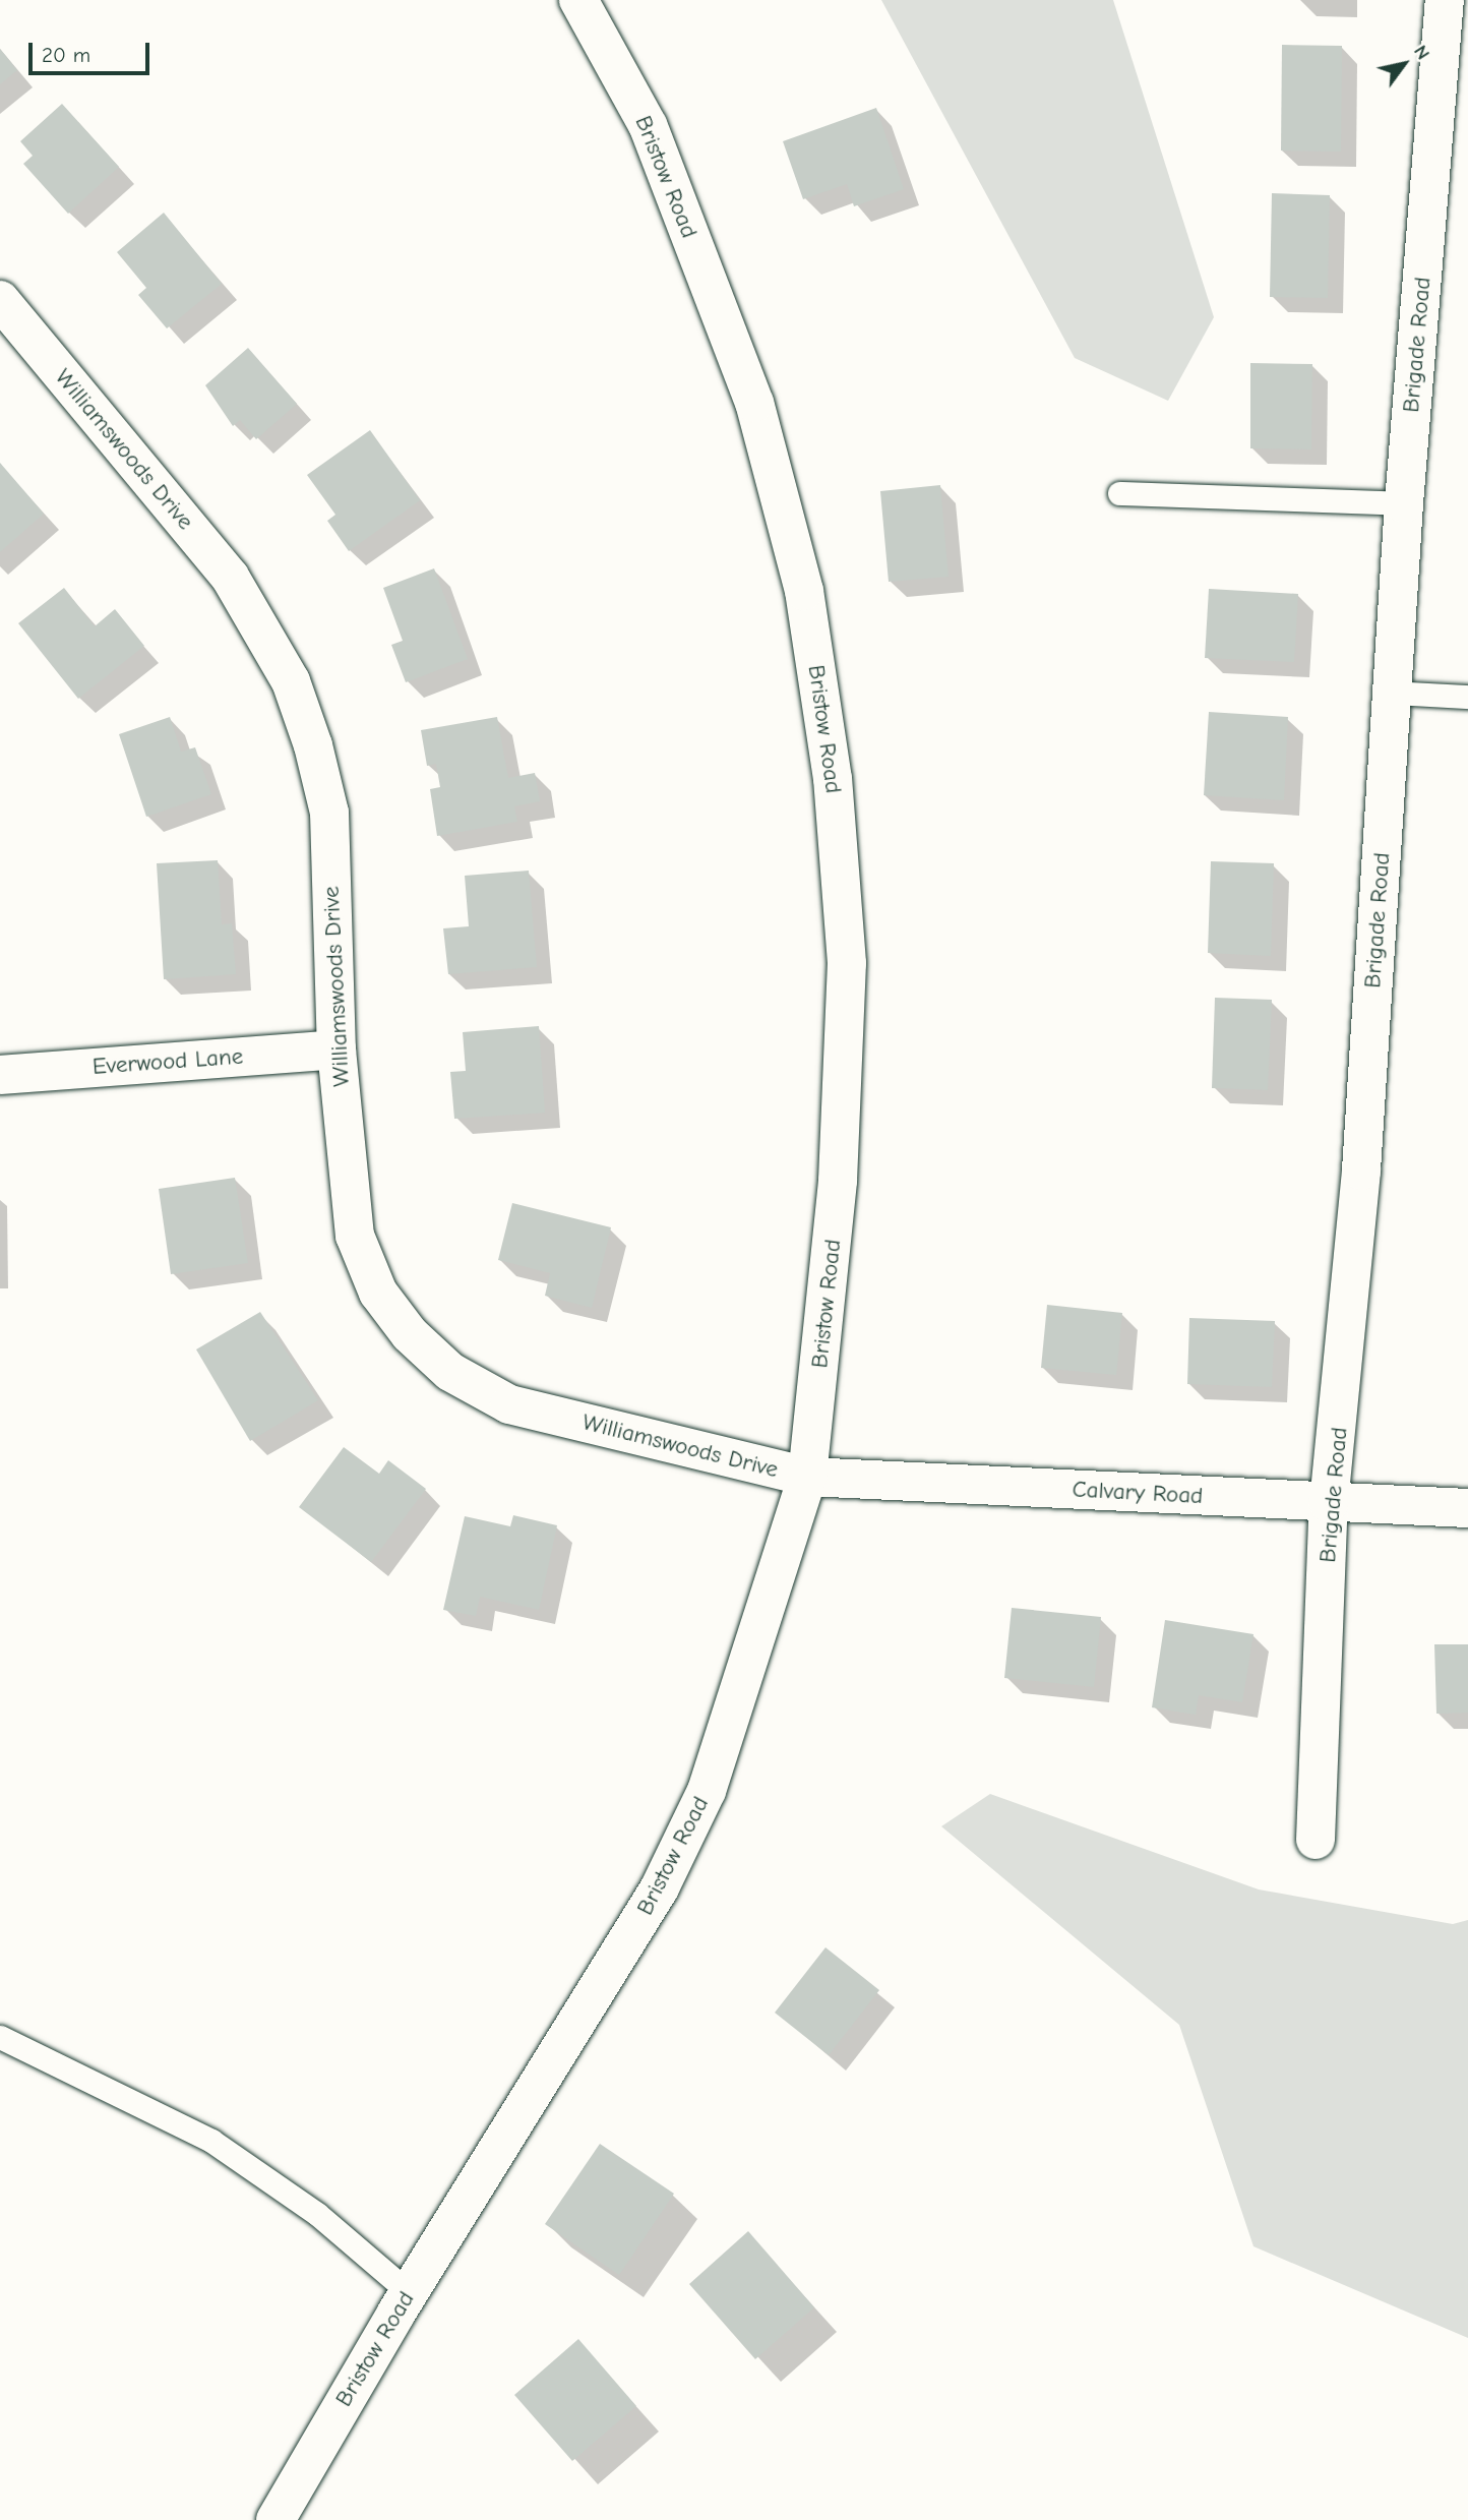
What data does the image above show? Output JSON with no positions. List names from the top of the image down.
{
  "streets": {
    "street": [
      "Bristow Road",
      "Brigade Road",
      "Williamswoods Drive",
      "Everwood Lane",
      "Calvary Road"
    ]
  },
  "crossings": [
    ["Bristow Road", "Williamswoods Drive"],
    ["Bristow Road", "Calvary Road"],
    ["Brigade Road", "Calvary Road"],
    ["Williamswoods Drive", "Everwood Lane"],
    ["Williamswoods Drive", "Calvary Road"]
  ],
  "scale_bar": "20 m",
  "north": "top right"
}
